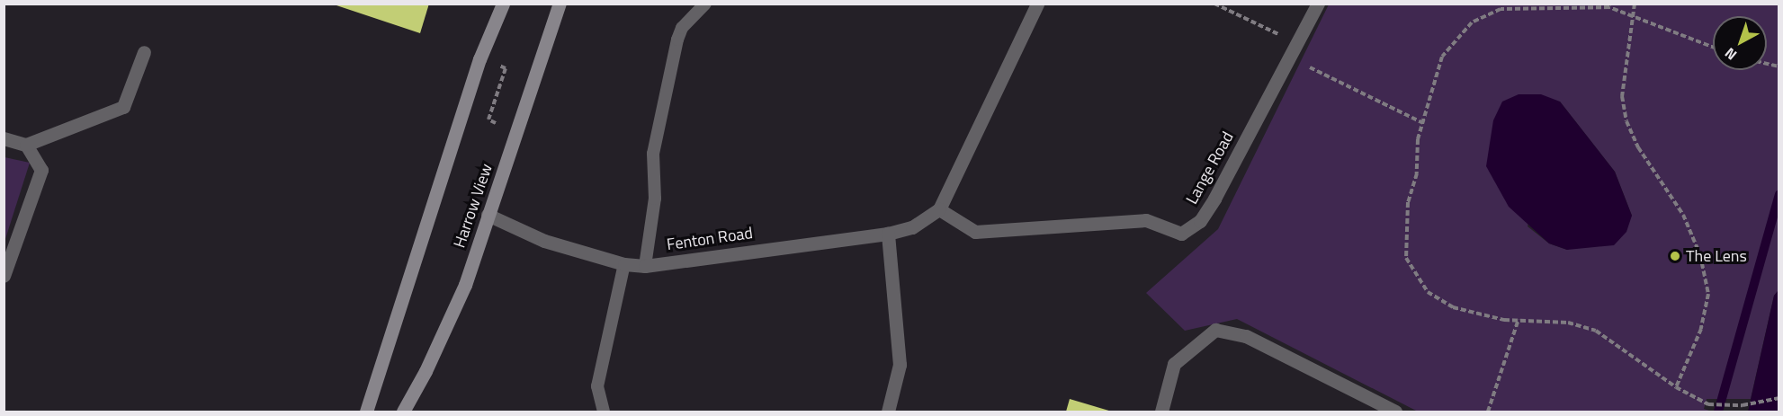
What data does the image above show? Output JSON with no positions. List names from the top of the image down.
{
  "streets": {
    "street": ["Lange Road", "Harrow View", "Fenton Road"]
  },
  "crossings": [
    ["Lange Road", "Fenton Road"],
    ["Harrow View", "Fenton Road"]
  ],
  "places": ["The Lens"],
  "north": "bottom left"
}
